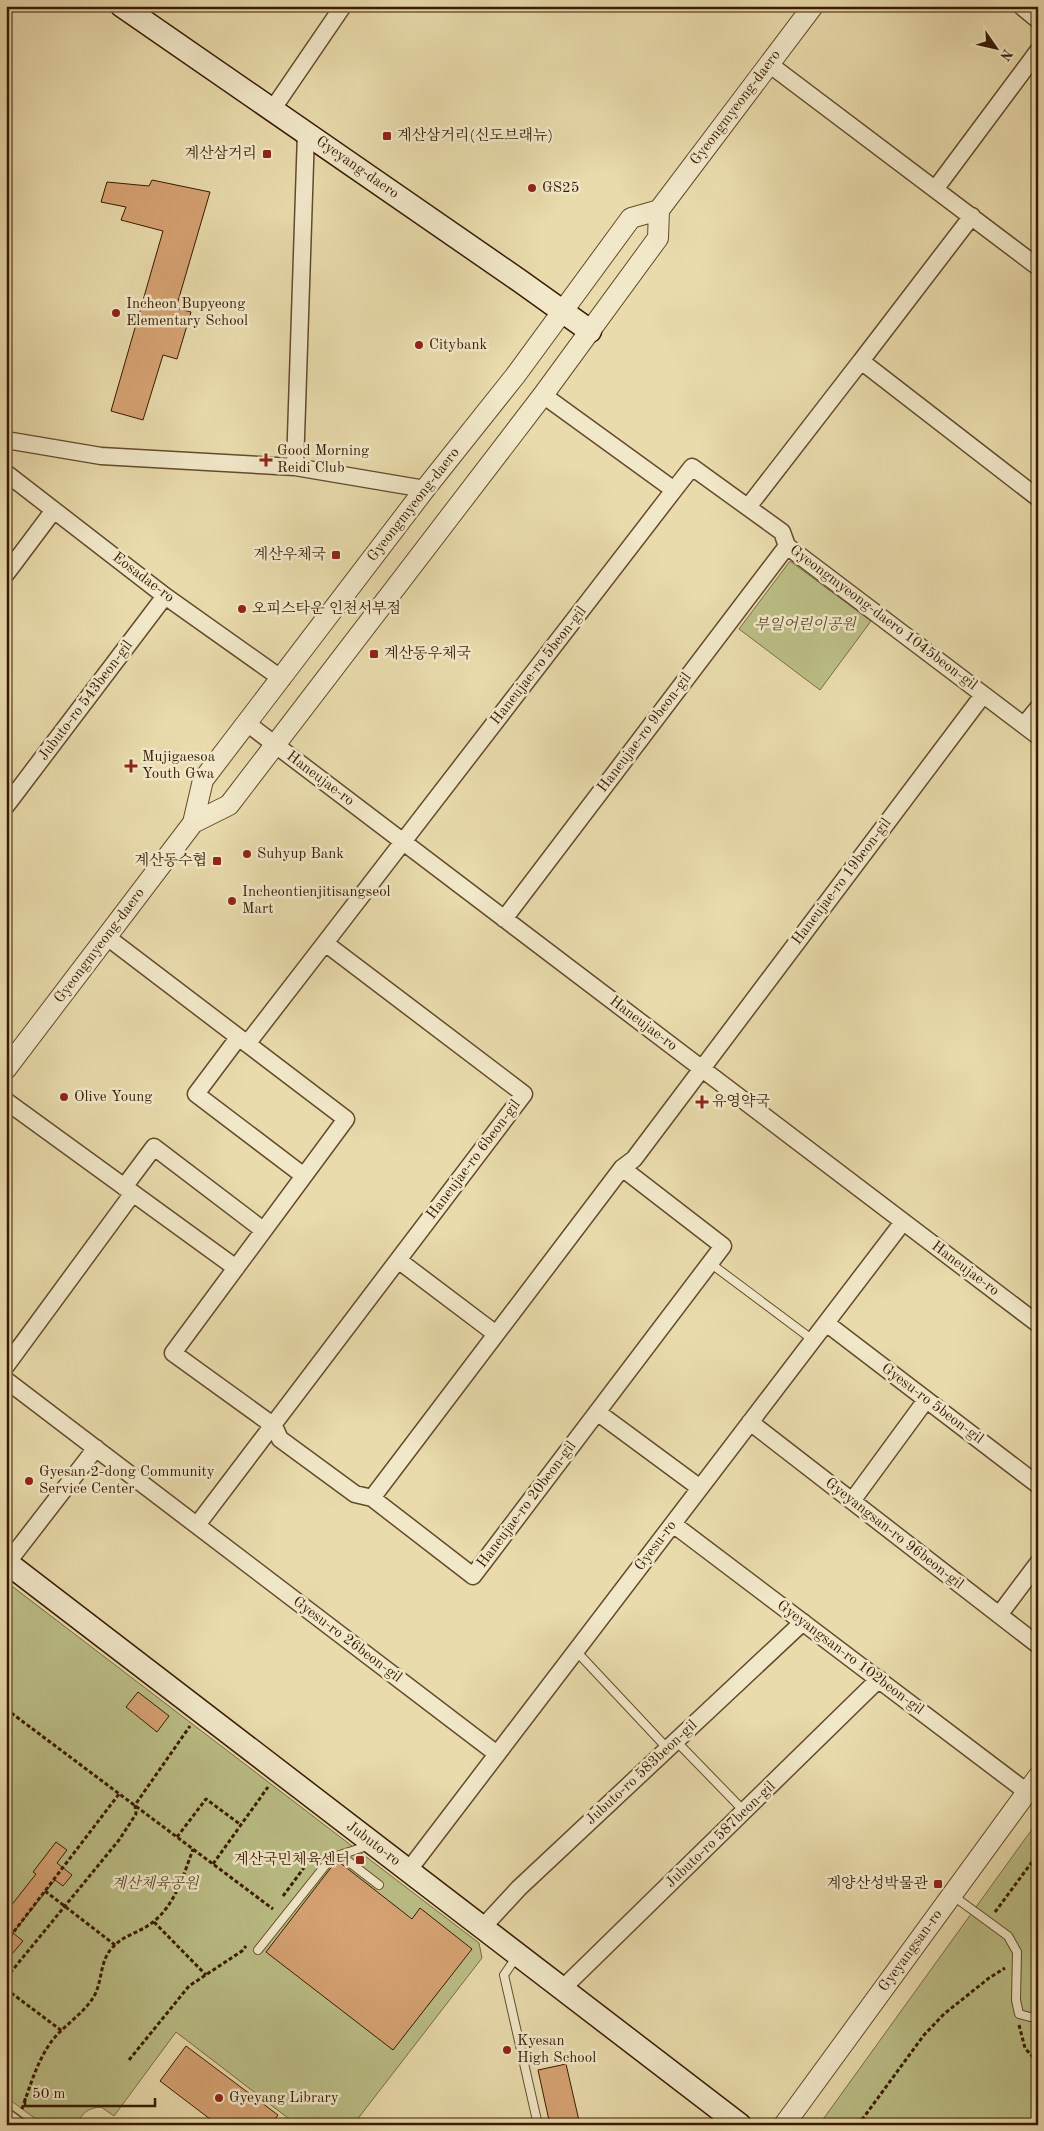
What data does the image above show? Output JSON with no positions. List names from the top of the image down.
{
  "streets": {
    "main road": ["Gyeyang-daero", "Jubuto-ro"],
    "street": [
      "Gyeongmyeong-daero",
      "Eosadae-ro",
      "Gyeongmyeong-daero 1045beon-gil",
      "Haneujae-ro 5beon-gil",
      "Jubuto-ro 543beon-gil",
      "Haneujae-ro 9beon-gil",
      "Haneujae-ro",
      "Haneujae-ro 19beon-gil",
      "Haneujae-ro 6beon-gil",
      "Gyesu-ro 5beon-gil",
      "Haneujae-ro 20beon-gil",
      "Gyeyangsan-ro 96beon-gil",
      "Gyesu-ro",
      "Gyesu-ro 26beon-gil",
      "Gyeyangsan-ro 102beon-gil",
      "Jubuto-ro 583beon-gil",
      "Jubuto-ro 587beon-gil",
      "Gyeyangsan-ro"
    ]
  },
  "crossings": [
    ["Gyeongmyeong-daero", "Gyeyang-daero"],
    ["Gyeongmyeong-daero", "Eosadae-ro"],
    ["Gyeongmyeong-daero", "Haneujae-ro"],
    ["Eosadae-ro", "Jubuto-ro 543beon-gil"],
    ["Gyeongmyeong-daero 1045beon-gil", "Haneujae-ro 5beon-gil"],
    ["Gyeongmyeong-daero 1045beon-gil", "Haneujae-ro 9beon-gil"],
    ["Gyeongmyeong-daero 1045beon-gil", "Haneujae-ro 19beon-gil"],
    ["Haneujae-ro 5beon-gil", "Haneujae-ro"],
    ["Haneujae-ro 9beon-gil", "Haneujae-ro"],
    ["Haneujae-ro", "Haneujae-ro 19beon-gil"],
    ["Haneujae-ro", "Gyesu-ro"],
    ["Haneujae-ro 6beon-gil", "Gyesu-ro 26beon-gil"],
    ["Gyesu-ro 5beon-gil", "Gyesu-ro"],
    ["Gyeyangsan-ro 96beon-gil", "Gyesu-ro"],
    ["Gyesu-ro", "Gyesu-ro 26beon-gil"],
    ["Gyesu-ro", "Gyeyangsan-ro 102beon-gil"],
    ["Gyesu-ro", "Jubuto-ro"],
    ["Gyeyangsan-ro 102beon-gil", "Jubuto-ro 583beon-gil"],
    ["Gyeyangsan-ro 102beon-gil", "Jubuto-ro 587beon-gil"],
    ["Gyeyangsan-ro 102beon-gil", "Gyeyangsan-ro"],
    ["Jubuto-ro 583beon-gil", "Jubuto-ro"],
    ["Jubuto-ro 587beon-gil", "Jubuto-ro"]
  ],
  "parks": ["부일어린이공원", "계산체육공원"],
  "places": {
    "transit": [
      "계산삼거리(신도브래뉴)",
      "계산삼거리",
      "계산우체국",
      "계산동우체국",
      "계산동수협",
      "계산국민체육센터",
      "계양산성박물관"
    ],
    "other": [
      "GS25",
      "Incheon Bupyeong Elementary School",
      "Citybank",
      "오피스타운 인천서부점",
      "Suhyup Bank",
      "Incheontienjitisangseol Mart",
      "Olive Young",
      "Gyesan 2-dong Community Service Center",
      "Kyesan High School",
      "Gyeyang Library"
    ],
    "health": ["Good Morning Reidi Club", "Mujigaesoa Youth Gwa", "유영약국"]
  },
  "scale_bar": "50 m",
  "north": "bottom right"
}
